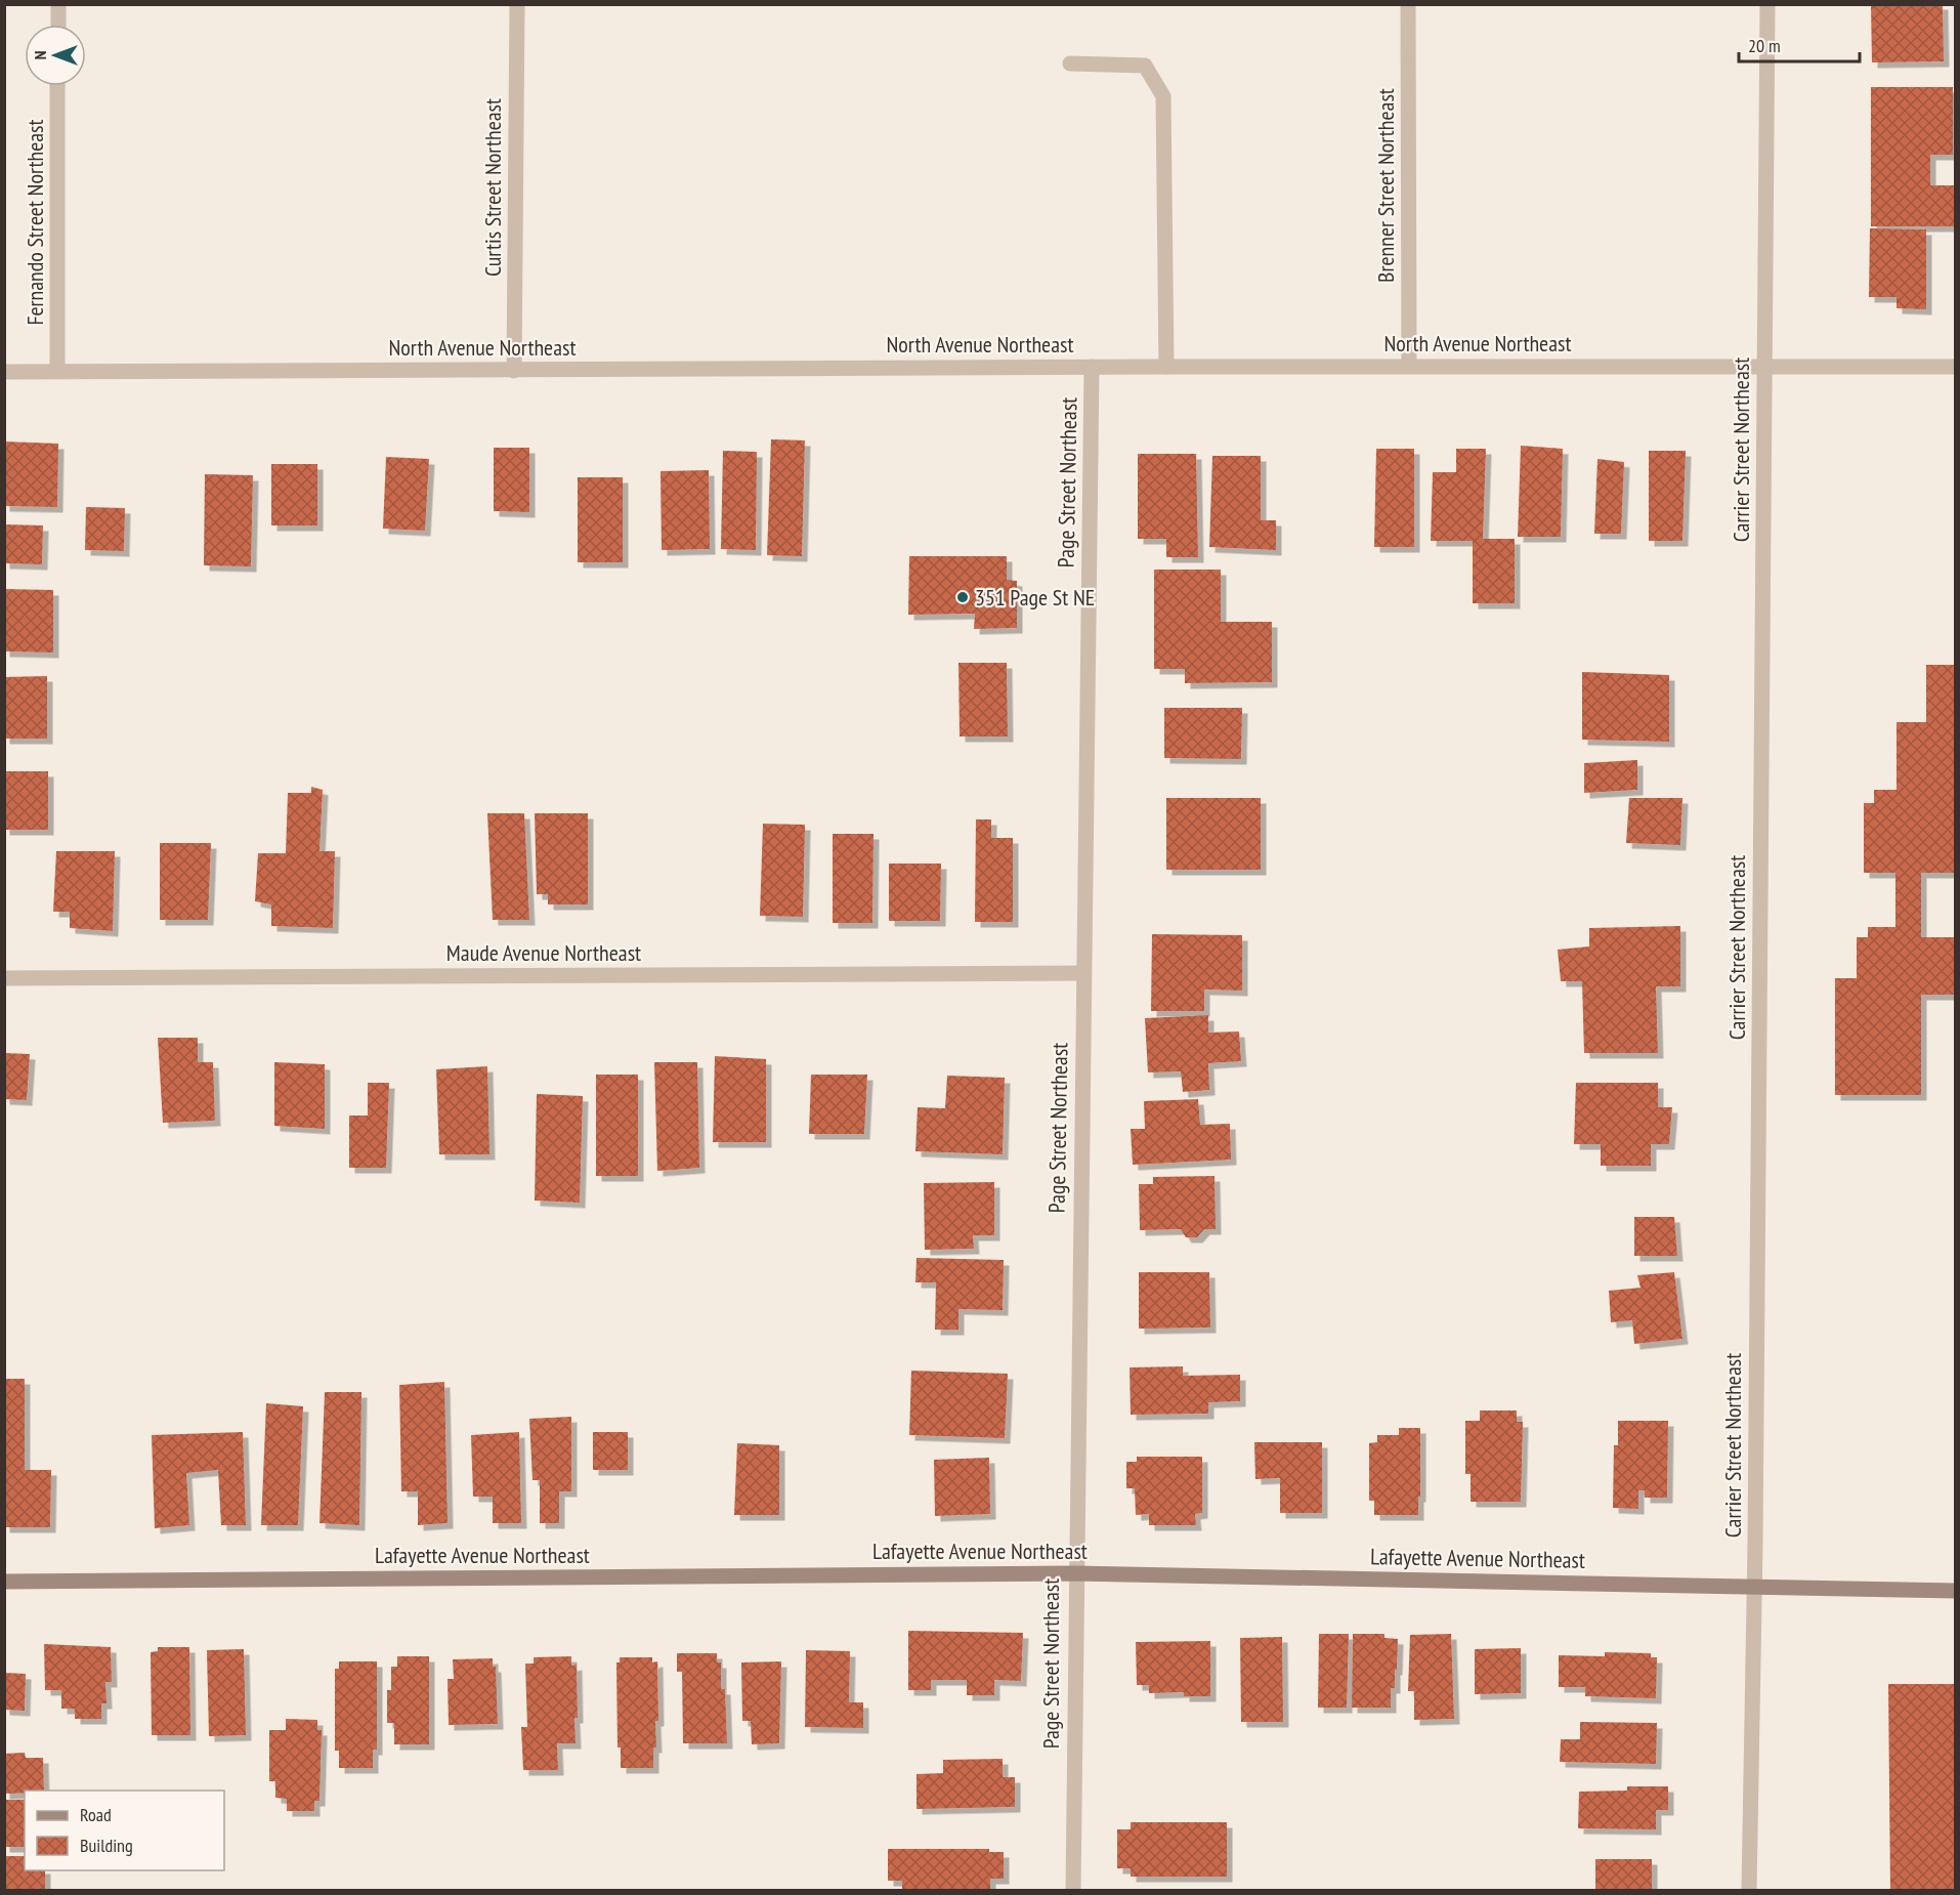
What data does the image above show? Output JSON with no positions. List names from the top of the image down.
{
  "streets": {
    "street": [
      "Brenner Street Northeast",
      "Curtis Street Northeast",
      "Fernando Street Northeast",
      "North Avenue Northeast",
      "Carrier Street Northeast",
      "Page Street Northeast",
      "Maude Avenue Northeast",
      "Lafayette Avenue Northeast"
    ]
  },
  "crossings": [
    ["Brenner Street Northeast", "North Avenue Northeast"],
    ["Curtis Street Northeast", "North Avenue Northeast"],
    ["Fernando Street Northeast", "North Avenue Northeast"],
    ["North Avenue Northeast", "Carrier Street Northeast"],
    ["North Avenue Northeast", "Page Street Northeast"],
    ["Carrier Street Northeast", "Lafayette Avenue Northeast"],
    ["Page Street Northeast", "Maude Avenue Northeast"],
    ["Page Street Northeast", "Lafayette Avenue Northeast"]
  ],
  "places": ["351 Page St NE"],
  "legend": ["Road", "Building"],
  "scale_bar": "20 m",
  "north": "left"
}
